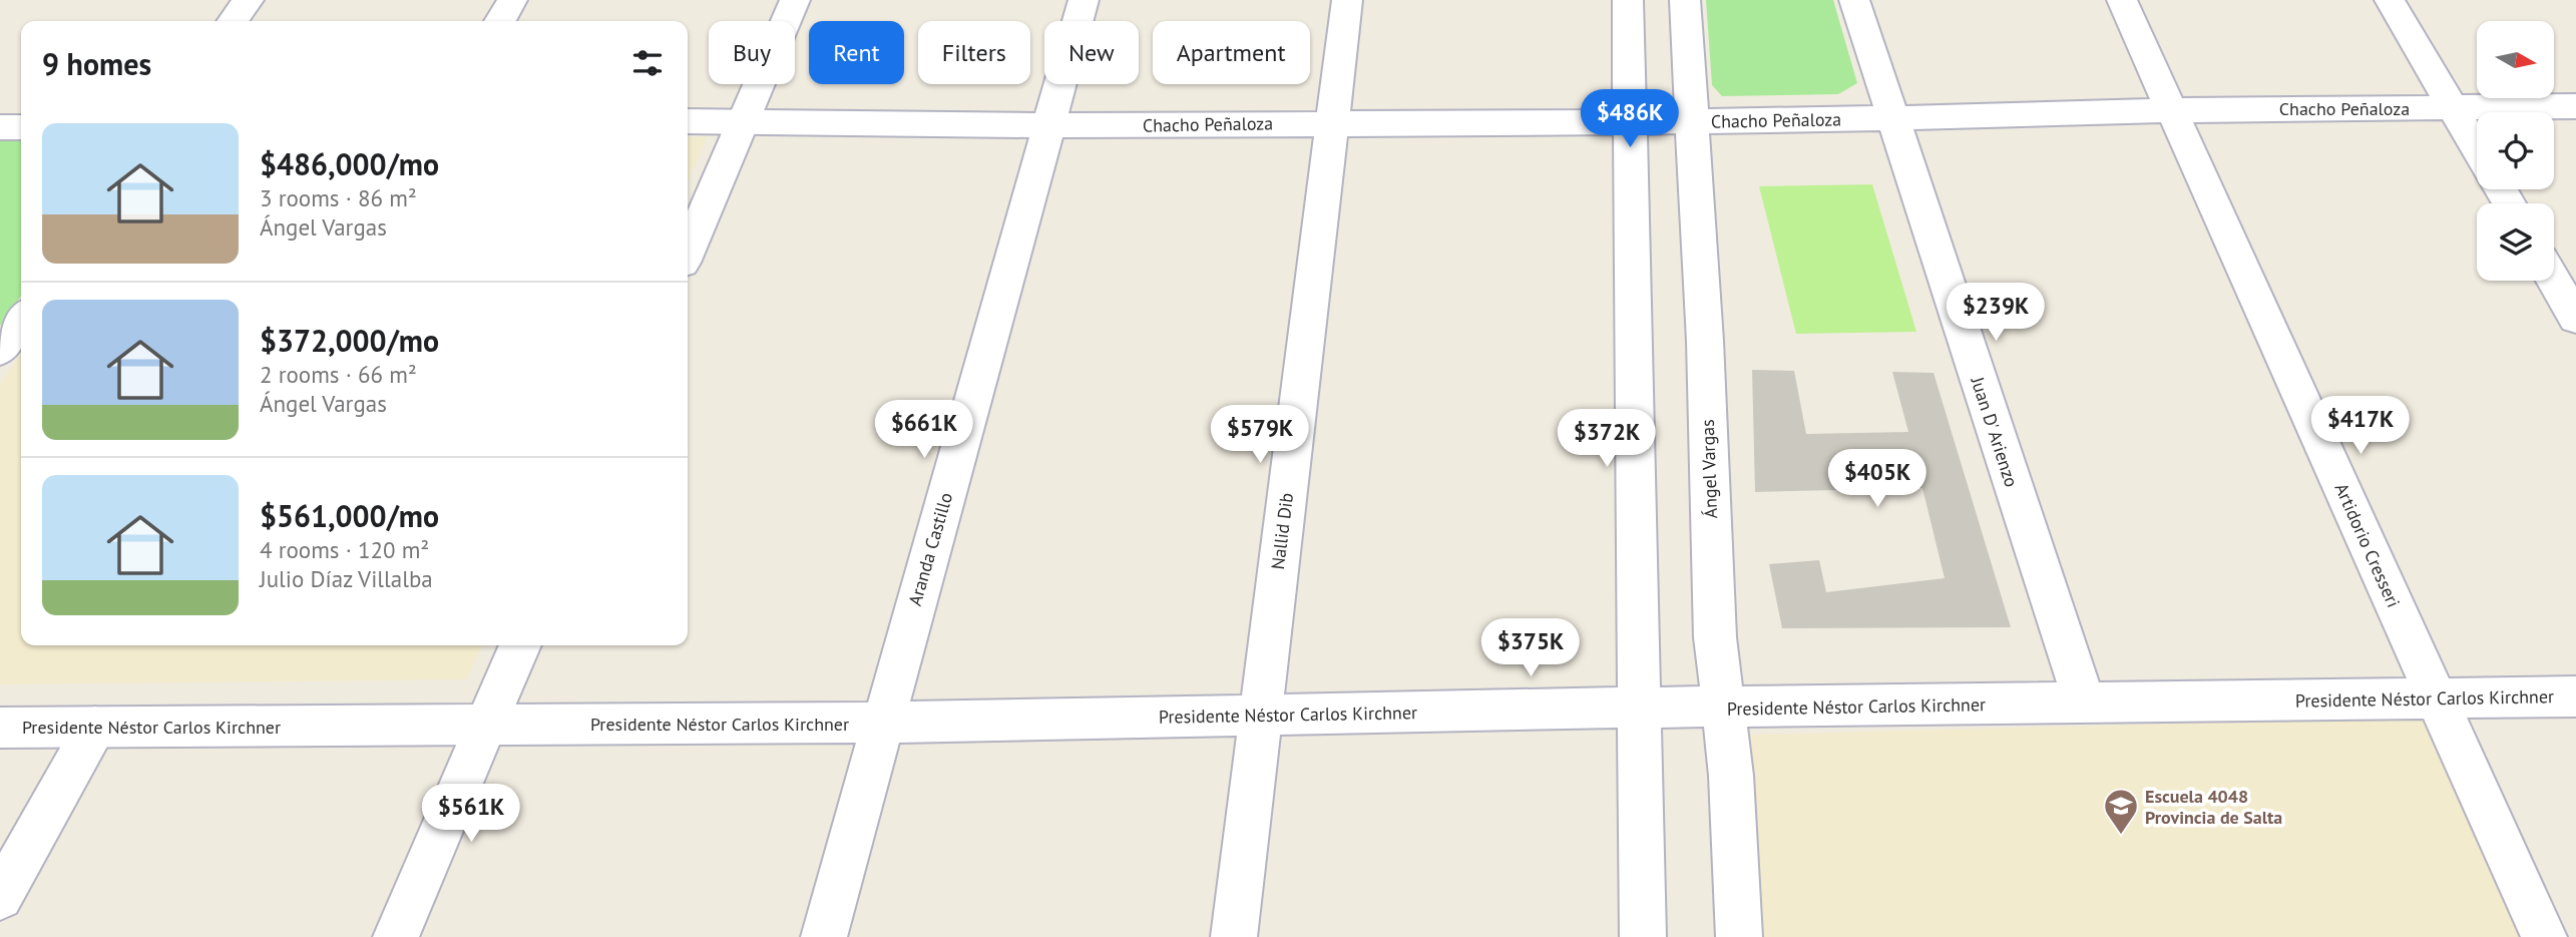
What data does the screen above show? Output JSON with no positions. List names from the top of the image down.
{
  "streets": {
    "street": [
      "Chacho Peñaloza",
      "Juan D' Arienzo",
      "Ángel Vargas",
      "Nallid Dib",
      "Artidorio Cresseri",
      "Aranda Castillo",
      "Presidente Néstor Carlos Kirchner"
    ]
  },
  "crossings": [
    ["Chacho Peñaloza", "Juan D' Arienzo"],
    ["Chacho Peñaloza", "Ángel Vargas"],
    ["Chacho Peñaloza", "Nallid Dib"],
    ["Chacho Peñaloza", "Artidorio Cresseri"],
    ["Chacho Peñaloza", "Aranda Castillo"],
    ["Juan D' Arienzo", "Presidente Néstor Carlos Kirchner"],
    ["Ángel Vargas", "Presidente Néstor Carlos Kirchner"],
    ["Nallid Dib", "Presidente Néstor Carlos Kirchner"],
    ["Artidorio Cresseri", "Presidente Néstor Carlos Kirchner"],
    ["Aranda Castillo", "Presidente Néstor Carlos Kirchner"]
  ],
  "places": {
    "school or university": ["Escuela 4048 Provincia de Salta"]
  },
  "north": "right",
  "page": {
    "chip": [
      "Buy",
      "Rent",
      "Filters",
      "New",
      "Apartment"
    ],
    "heading": "9 homes",
    "price": [
      "$486K",
      "$239K",
      "$417K",
      "$661K",
      "$579K",
      "$372K",
      "$405K",
      "$375K",
      "$561K"
    ],
    "list": [
      {
        "name": "$486,000/mo",
        "note": "3 rooms · 86 m² · Ángel Vargas"
      },
      {
        "name": "$372,000/mo",
        "note": "2 rooms · 66 m² · Ángel Vargas"
      },
      {
        "name": "$561,000/mo",
        "note": "4 rooms · 120 m² · Julio Díaz Villalba"
      }
    ]
  }
}
